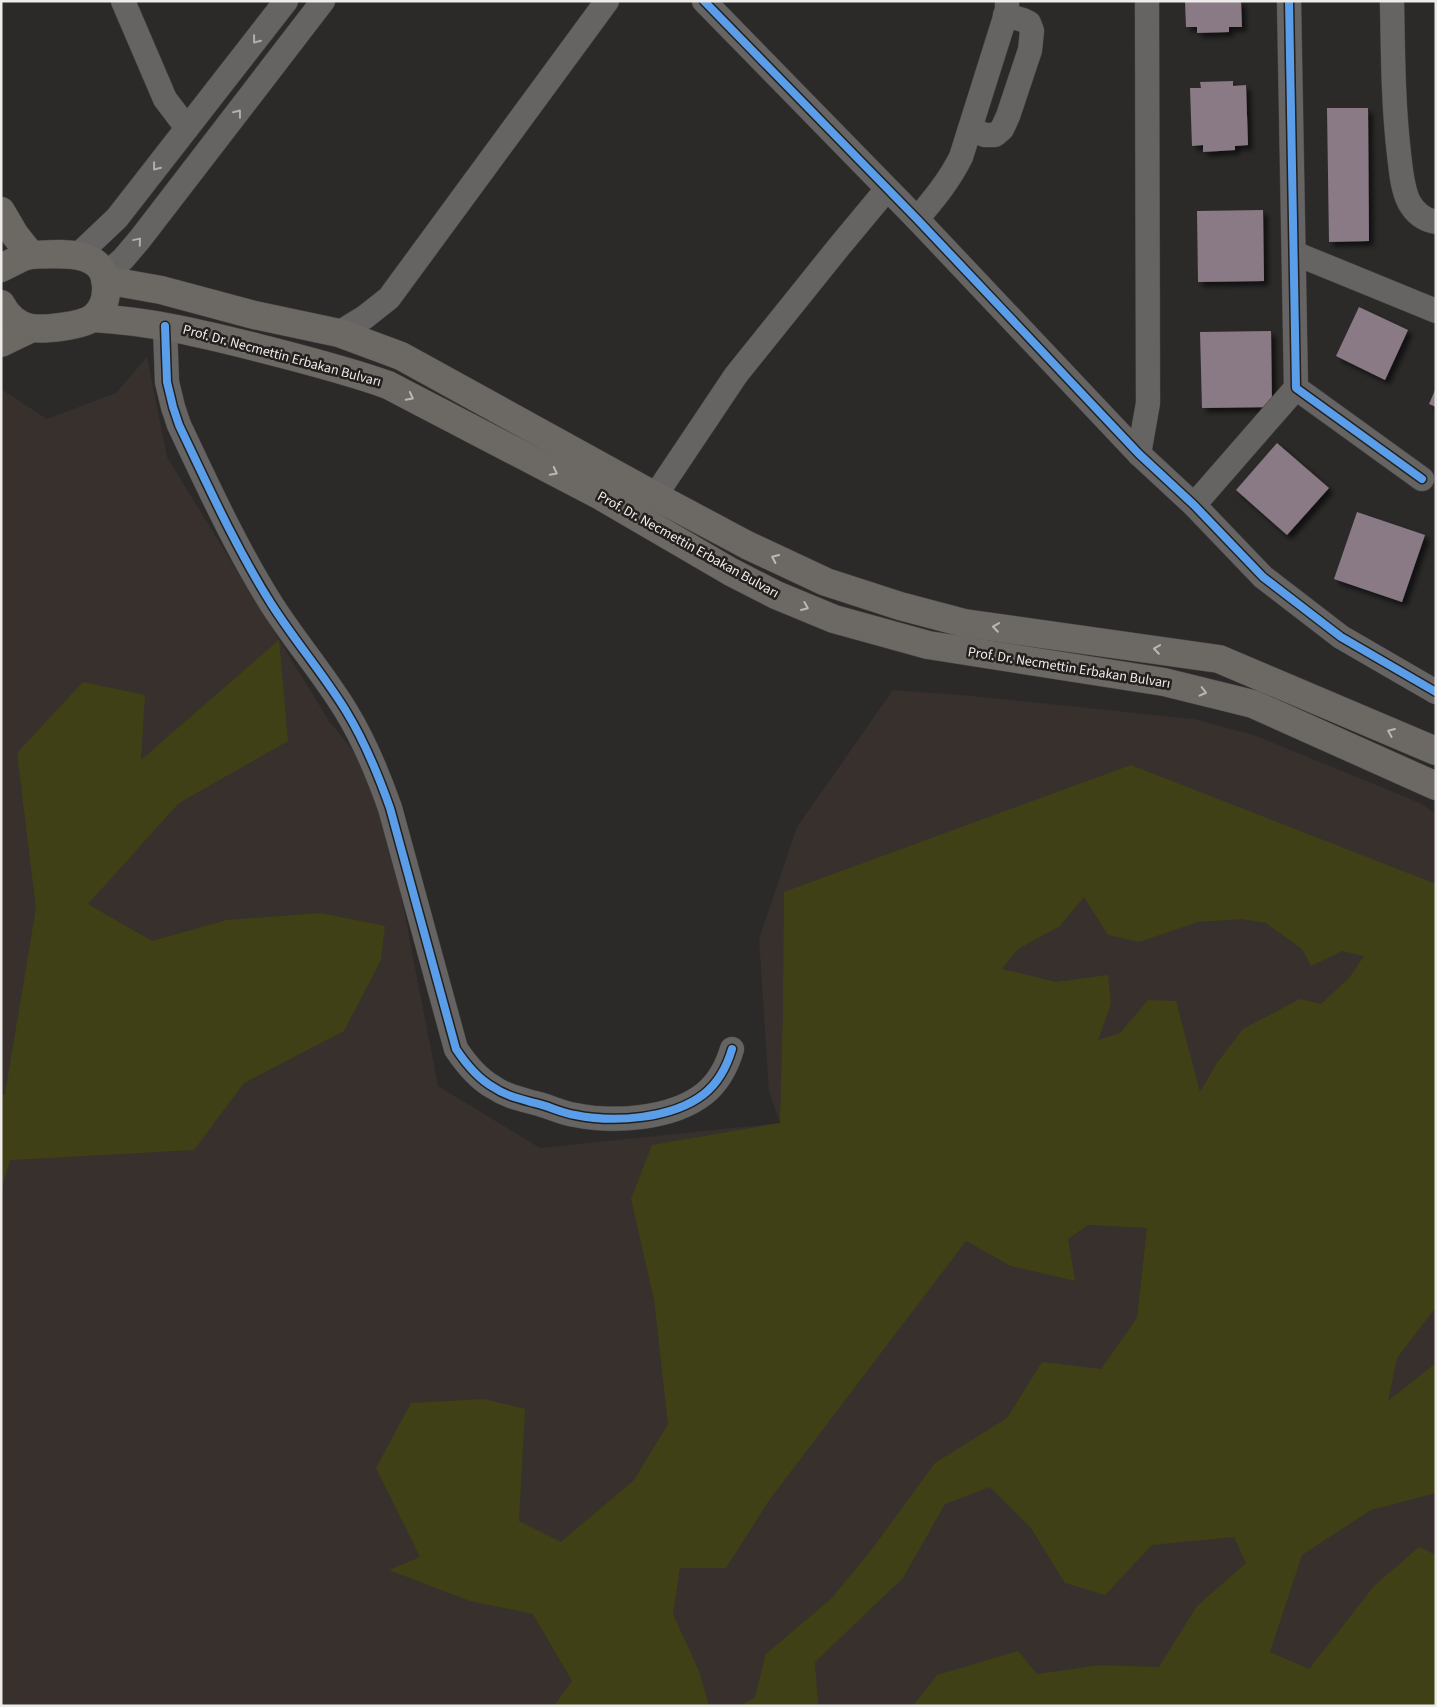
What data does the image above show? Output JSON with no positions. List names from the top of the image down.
{
  "streets": {
    "main road": ["Prof. Dr. Necmettin Erbakan Bulvarı"]
  }
}
